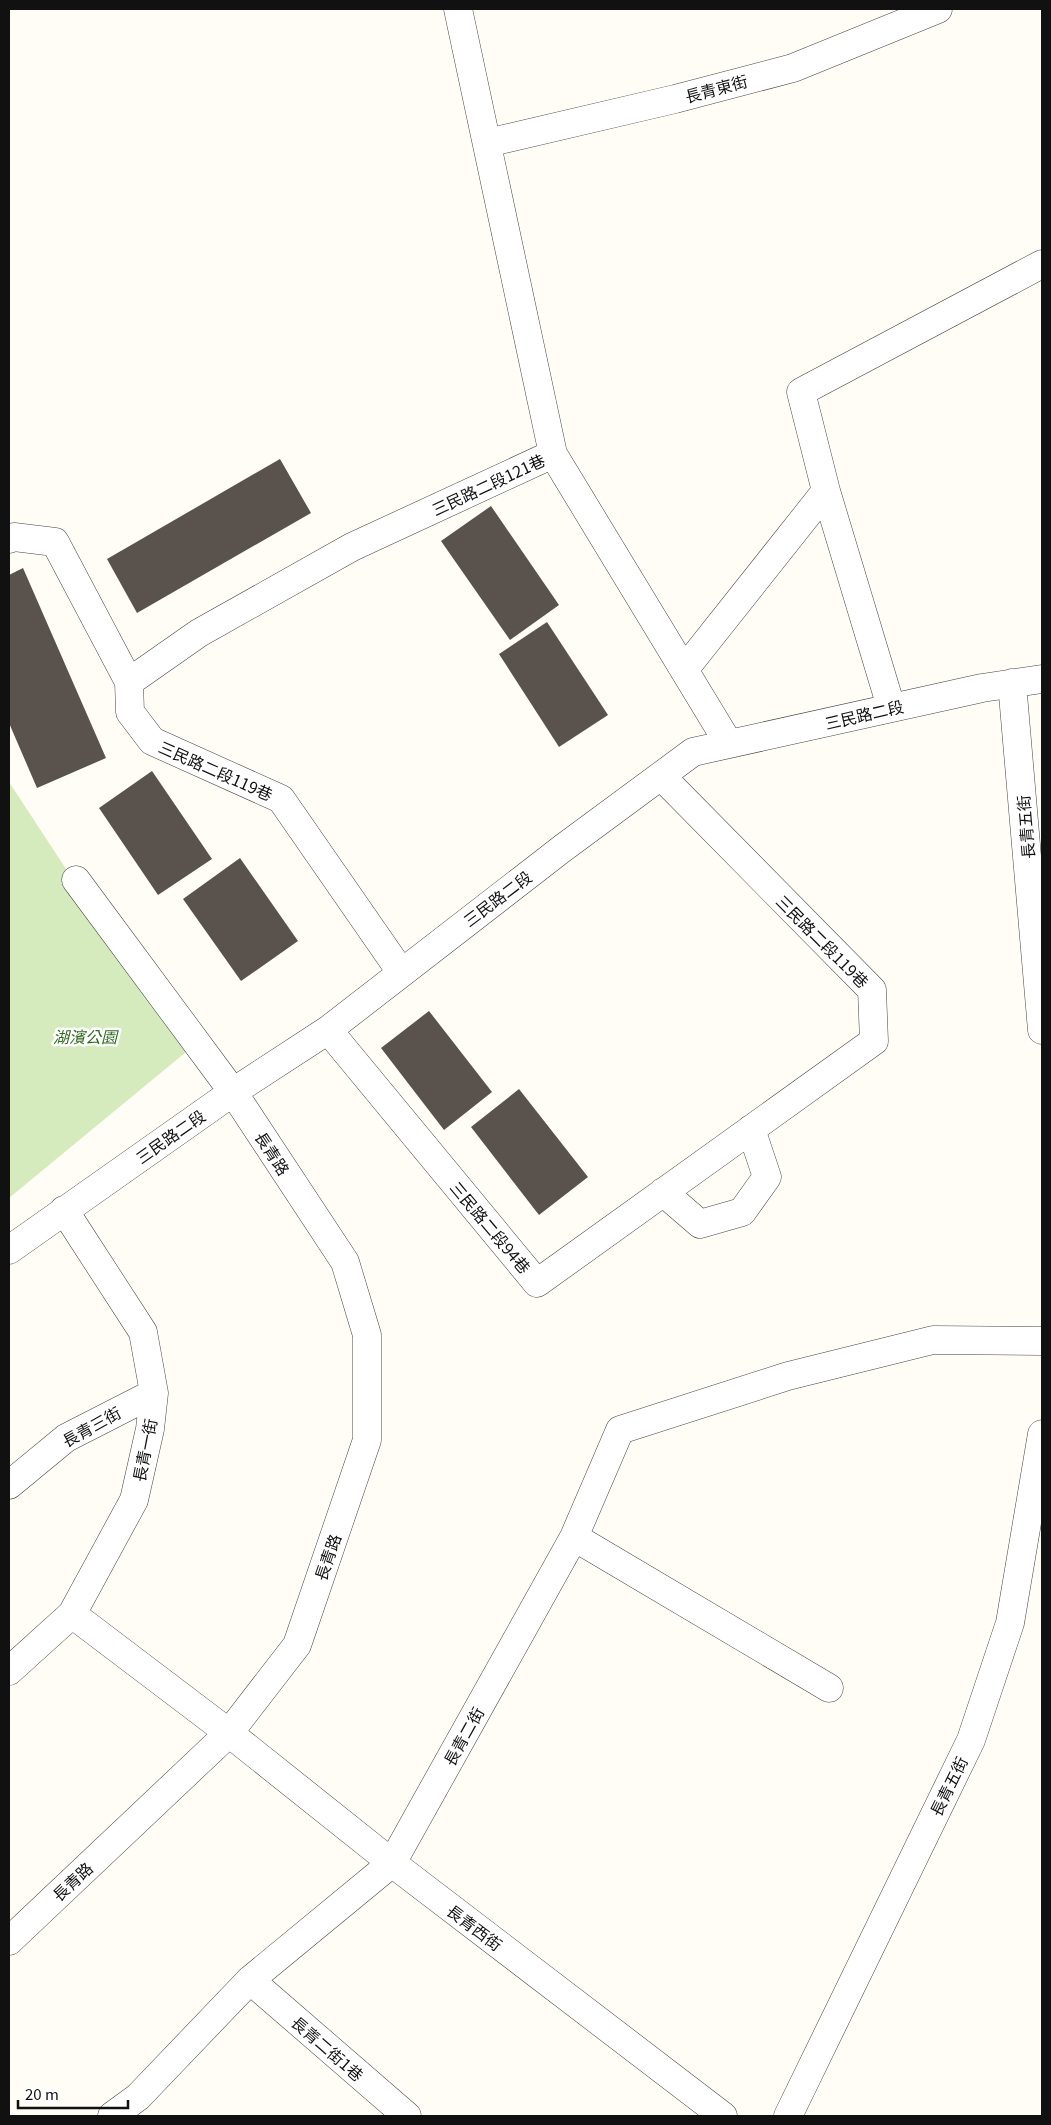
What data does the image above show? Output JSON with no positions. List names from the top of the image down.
{
  "streets": {
    "street": [
      "長青東街",
      "三民路二段121巷",
      "三民路二段",
      "三民路二段119巷",
      "長青五街",
      "長青路",
      "三民路二段94巷",
      "長青三街",
      "長青一街",
      "長青二街",
      "長青西街",
      "長青二街1巷"
    ]
  },
  "crossings": [
    ["三民路二段121巷", "三民路二段"],
    ["三民路二段121巷", "三民路二段119巷"],
    ["三民路二段", "三民路二段119巷"],
    ["三民路二段", "長青五街"],
    ["三民路二段", "長青路"],
    ["三民路二段", "三民路二段94巷"],
    ["三民路二段", "長青一街"],
    ["三民路二段119巷", "三民路二段94巷"],
    ["長青路", "長青西街"],
    ["長青三街", "長青一街"],
    ["長青一街", "長青西街"],
    ["長青二街", "長青西街"],
    ["長青二街", "長青二街1巷"]
  ],
  "parks": ["湖濱公園"],
  "scale_bar": "20 m"
}
